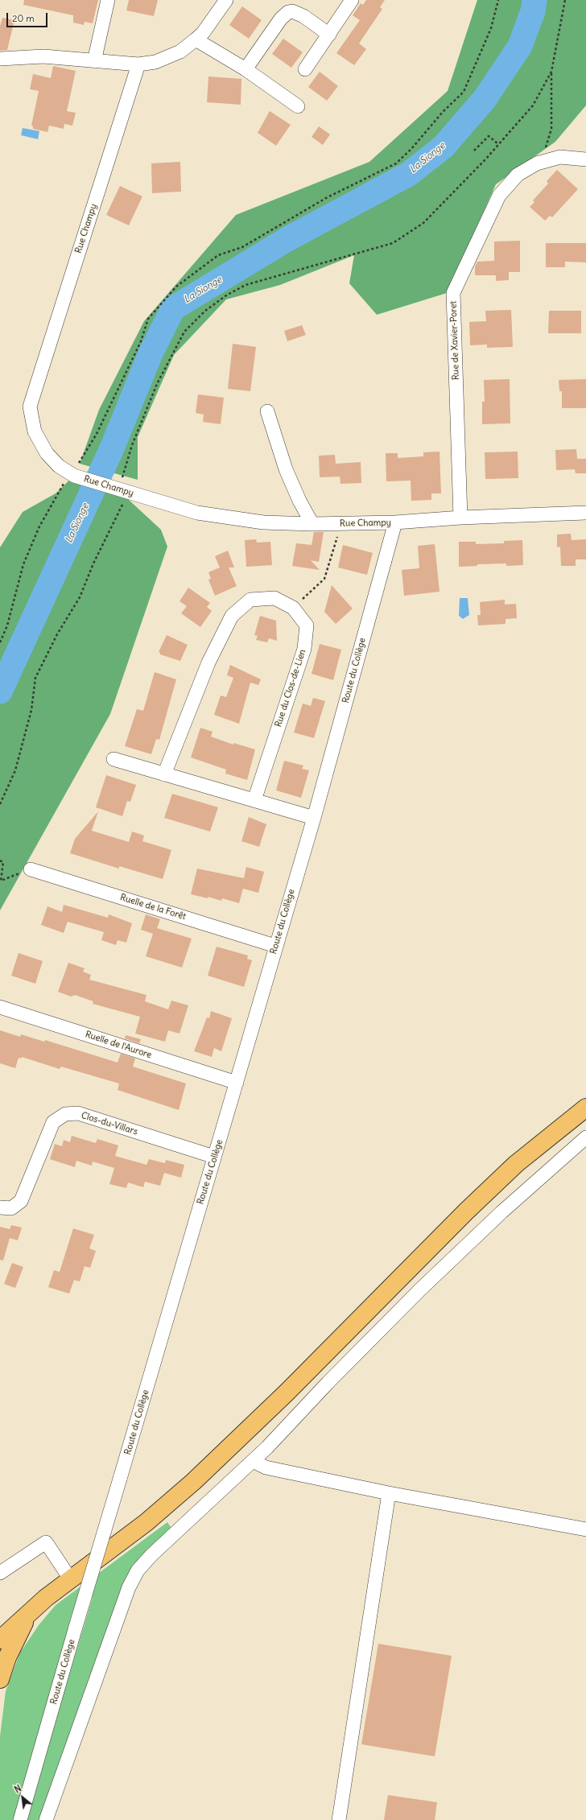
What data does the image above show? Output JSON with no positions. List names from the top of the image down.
{
  "streets": {
    "street": [
      "Rue Champy",
      "Rue de Xavier-Poret",
      "Route du Collège",
      "Rue du Clos-de-Lien",
      "Ruelle de la Forêt",
      "Ruelle de l'Aurore",
      "Clos-du-Villars"
    ]
  },
  "crossings": [
    ["Rue Champy", "Rue de Xavier-Poret"],
    ["Rue Champy", "Route du Collège"],
    ["Route du Collège", "Ruelle de la Forêt"],
    ["Route du Collège", "Ruelle de l'Aurore"],
    ["Route du Collège", "Clos-du-Villars"]
  ],
  "water": ["La Sionge"],
  "scale_bar": "20 m",
  "north": "top left"
}
